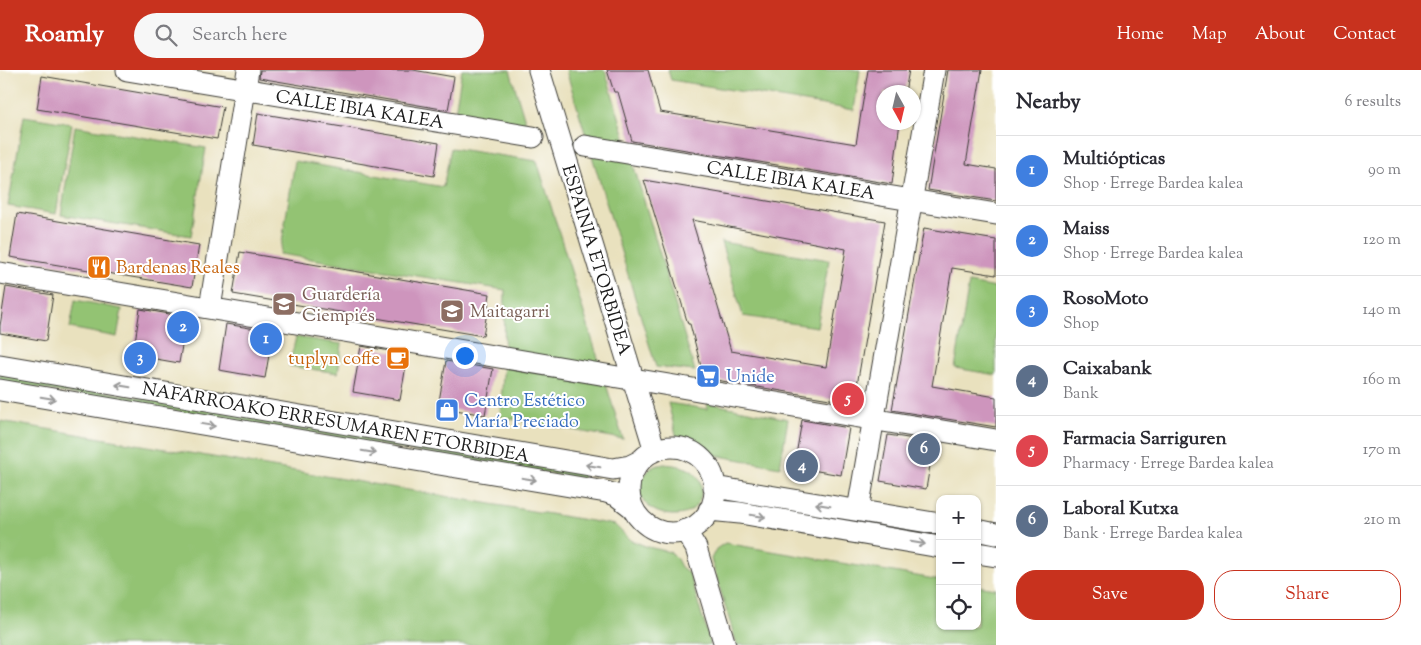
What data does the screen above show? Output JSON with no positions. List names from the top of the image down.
{
  "streets": {
    "street": ["CALLE IBIA KALEA", "ESPAINIA ETORBIDEA", "NAFARROAKO ERRESUMAREN ETORBIDEA"]
  },
  "crossings": [
    ["ESPAINIA ETORBIDEA", "NAFARROAKO ERRESUMAREN ETORBIDEA"]
  ],
  "places": {
    "restaurant": ["Bardenas Reales"],
    "school or university": ["Guardería Ciempiés", "Maitagarri"],
    "cafe": ["tuplyn coffe"],
    "supermarket": ["Unide"],
    "shop": ["Centro Estético María Preciado"]
  },
  "north": "bottom",
  "page": {
    "header": "Roamly",
    "search": "Search here",
    "nav": [
      "Home",
      "Map",
      "About",
      "Contact"
    ],
    "heading": ["Nearby", "6 results"],
    "list": [
      {
        "mark": "1",
        "name": "Multiópticas",
        "note": "Shop · Errege Bardea kalea",
        "value": "90 m"
      },
      {
        "mark": "2",
        "name": "Maiss",
        "note": "Shop · Errege Bardea kalea",
        "value": "120 m"
      },
      {
        "mark": "3",
        "name": "RosoMoto",
        "note": "Shop",
        "value": "140 m"
      },
      {
        "mark": "4",
        "name": "Caixabank",
        "note": "Bank",
        "value": "160 m"
      },
      {
        "mark": "5",
        "name": "Farmacia Sarriguren",
        "note": "Pharmacy · Errege Bardea kalea",
        "value": "170 m"
      },
      {
        "mark": "6",
        "name": "Laboral Kutxa",
        "note": "Bank · Errege Bardea kalea",
        "value": "210 m"
      }
    ],
    "pins": [
      "2",
      "1",
      "3",
      "5",
      "6",
      "4"
    ],
    "map_buttons": ["+", "−"],
    "buttons": ["Save", "Share"]
  }
}
